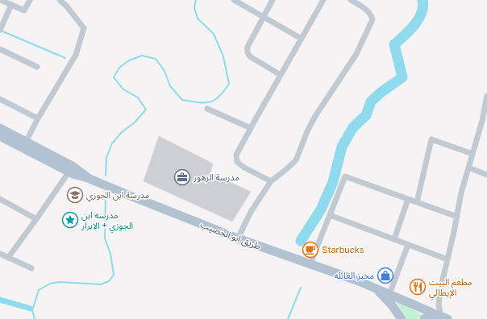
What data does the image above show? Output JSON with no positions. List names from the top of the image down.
{
  "streets": {
    "main road": ["طريق ابو الخصيب"]
  },
  "places": {
    "office": ["مدرسة الزهور"],
    "school or university": ["مدرسة ابن الجوزي"],
    "place": ["مدرسه ابن الجوزي + الابرار"],
    "cafe": ["Starbucks"],
    "shop": ["مخبز العائله"],
    "restaurant": ["مطعم البيت الإيطالي"]
  }
}
